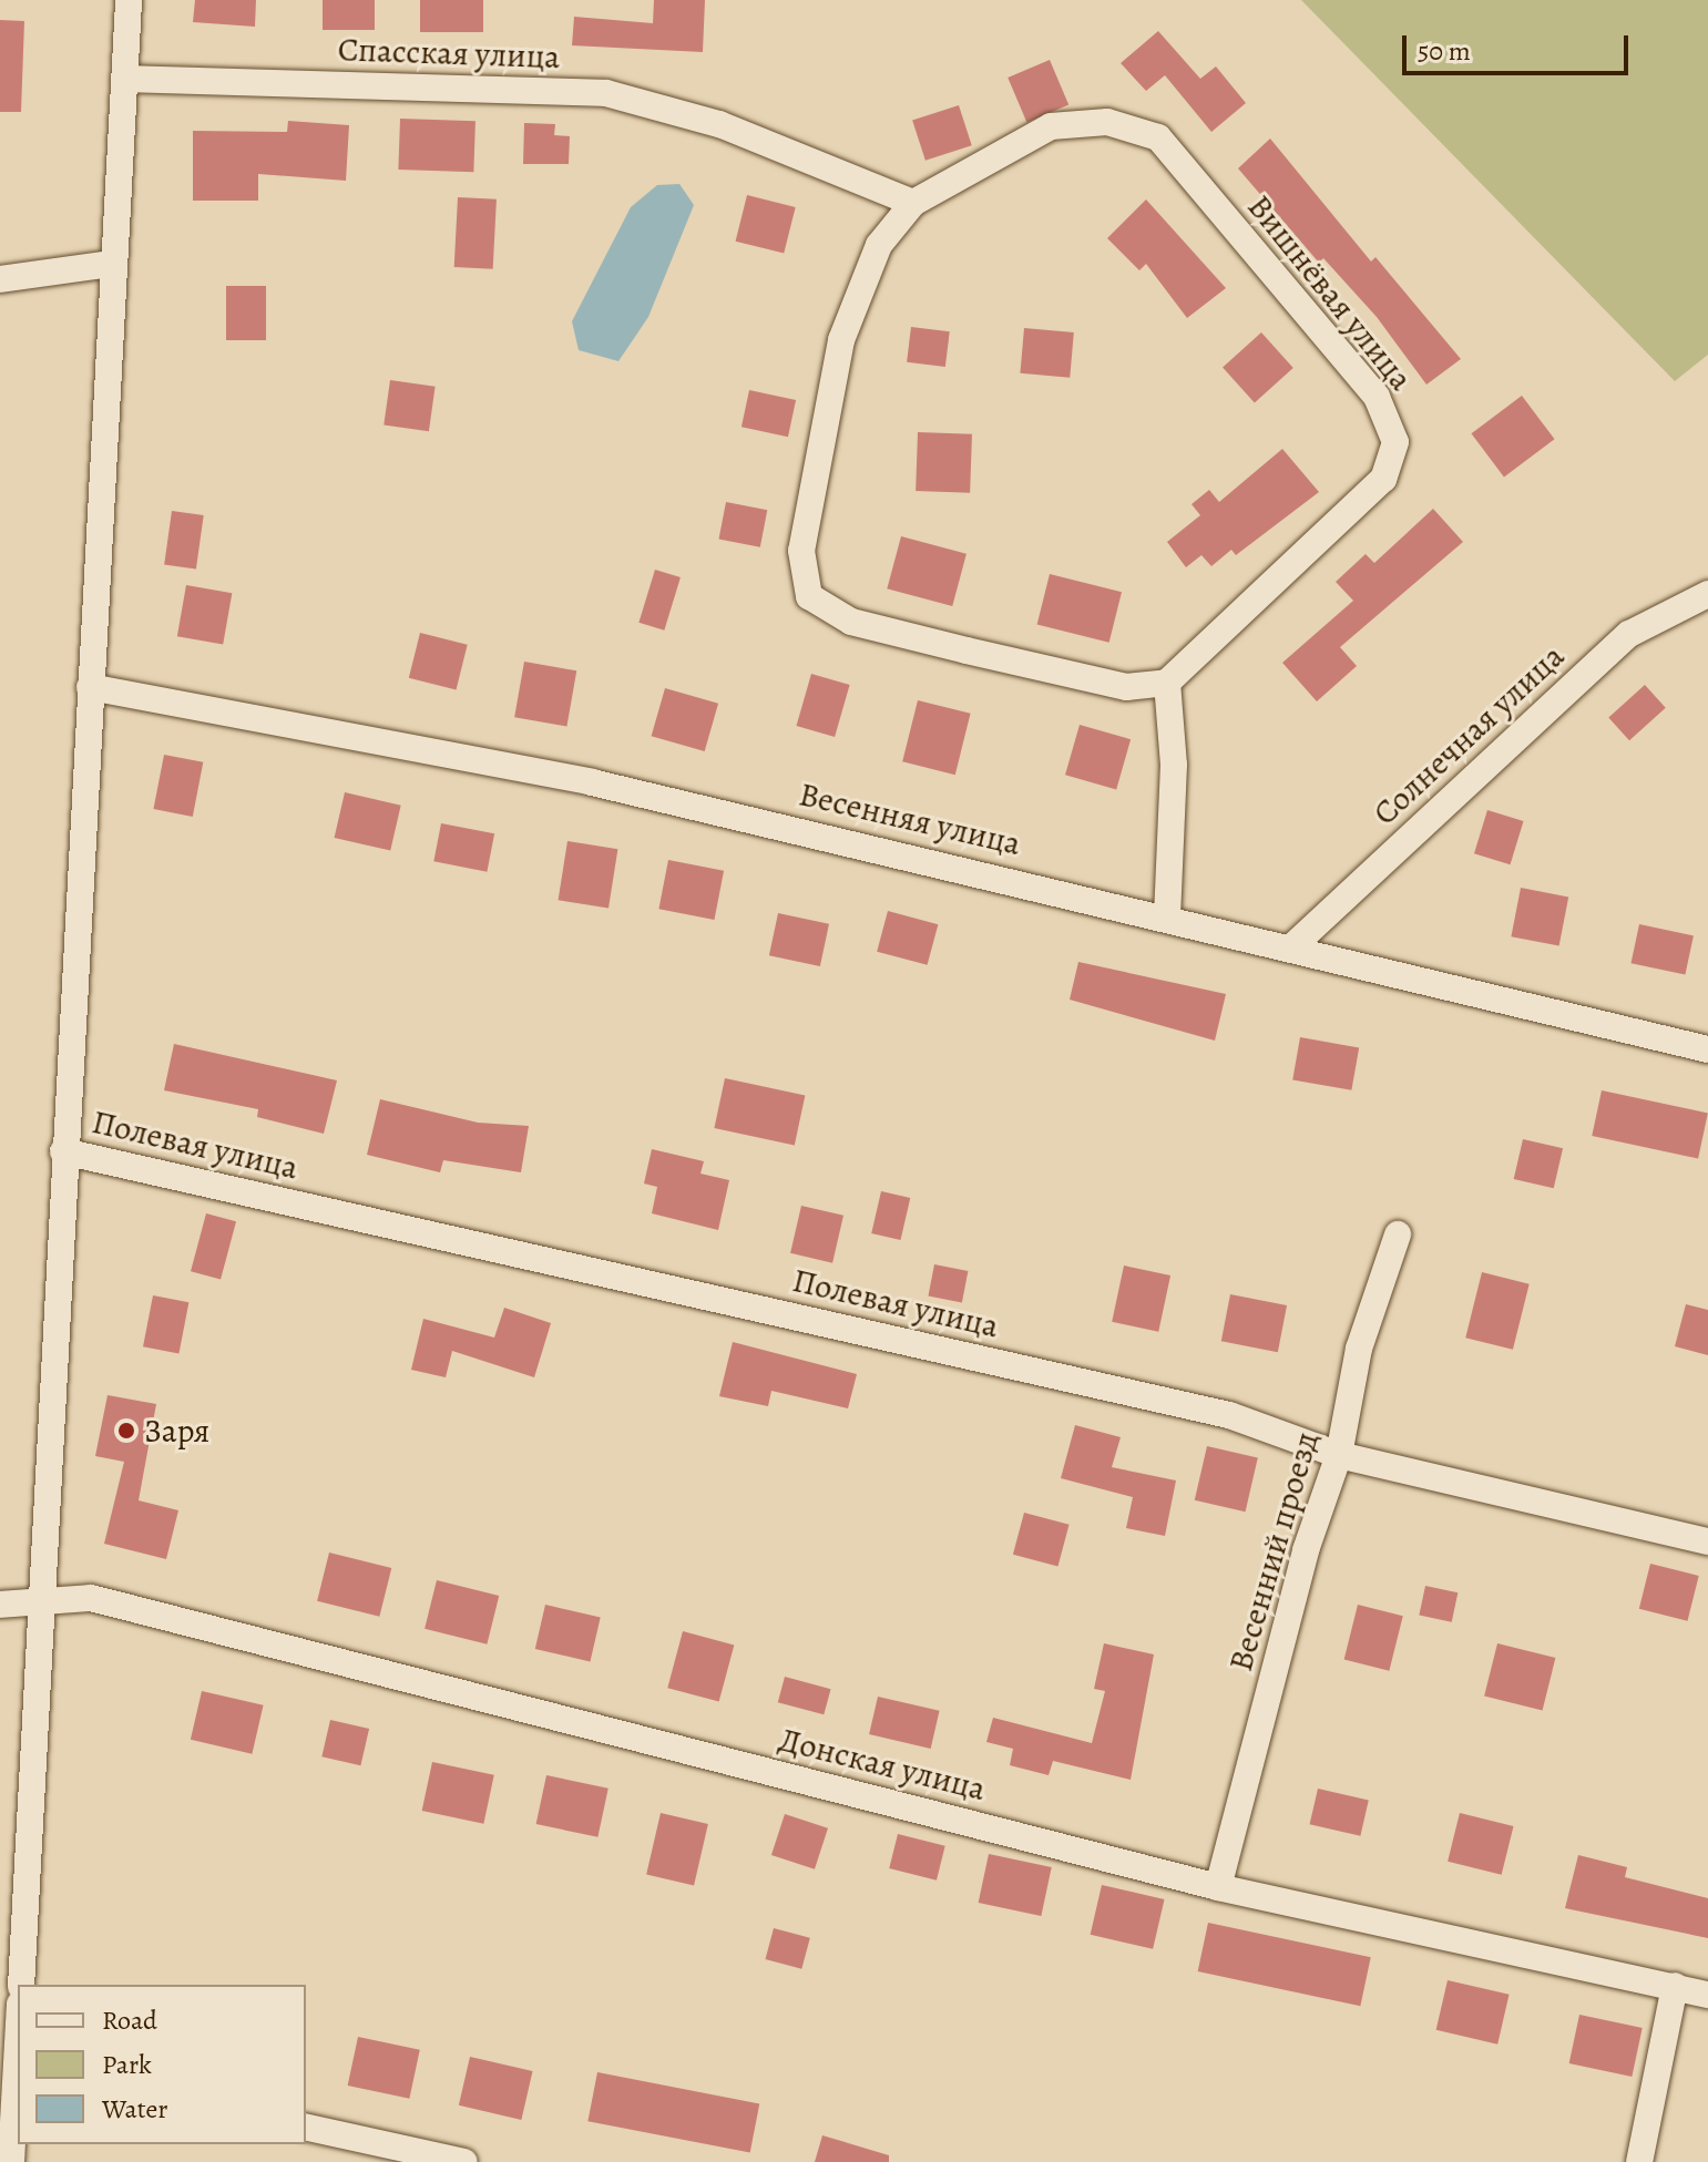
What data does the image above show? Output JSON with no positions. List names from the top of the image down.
{
  "streets": {
    "street": [
      "Спасская улица",
      "Вишнёвая улица",
      "Солнечная улица",
      "Весенняя улица",
      "Полевая улица",
      "Весенний проезд",
      "Донская улица"
    ]
  },
  "crossings": [
    ["Спасская улица", "Вишнёвая улица"],
    ["Солнечная улица", "Весенняя улица"],
    ["Полевая улица", "Весенний проезд"],
    ["Весенний проезд", "Донская улица"]
  ],
  "places": ["Заря"],
  "legend": ["Road", "Park", "Water"],
  "scale_bar": "50 m"
}
